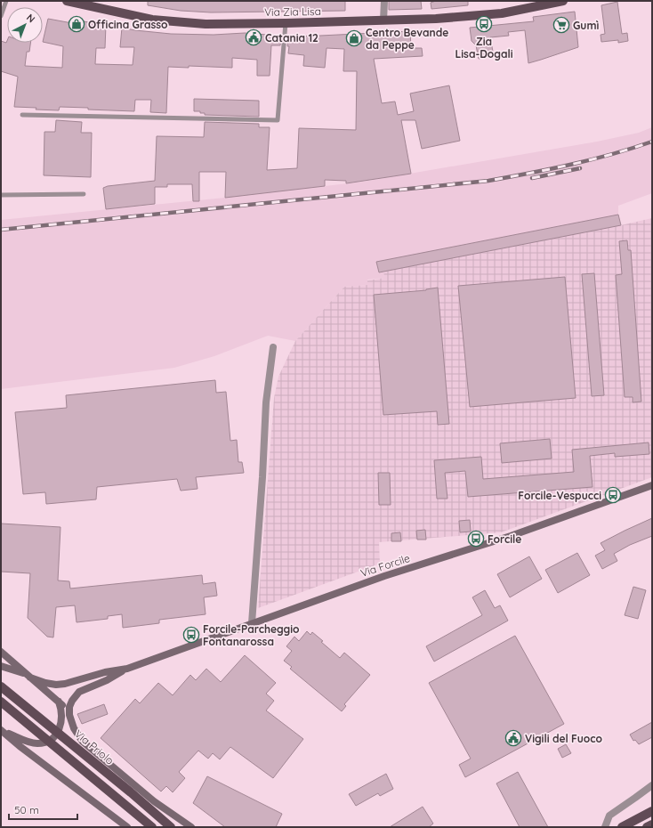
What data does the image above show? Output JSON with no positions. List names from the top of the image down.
{
  "streets": {
    "main road": ["Via Zia Lisa", "Via Priolo"],
    "street": ["Via Forcile"]
  },
  "places": {
    "shop": ["Officina Grasso", "Centro Bevande da Peppe"],
    "bus stop": [
      "Zia Lisa-Dogali",
      "Forcile-Vespucci",
      "Forcile",
      "Forcile-Parcheggio Fontanarossa"
    ],
    "supermarket": ["Gumì"],
    "public building": ["Catania 12", "Vigili del Fuoco"]
  },
  "scale_bar": "50 m",
  "north": "top right"
}
